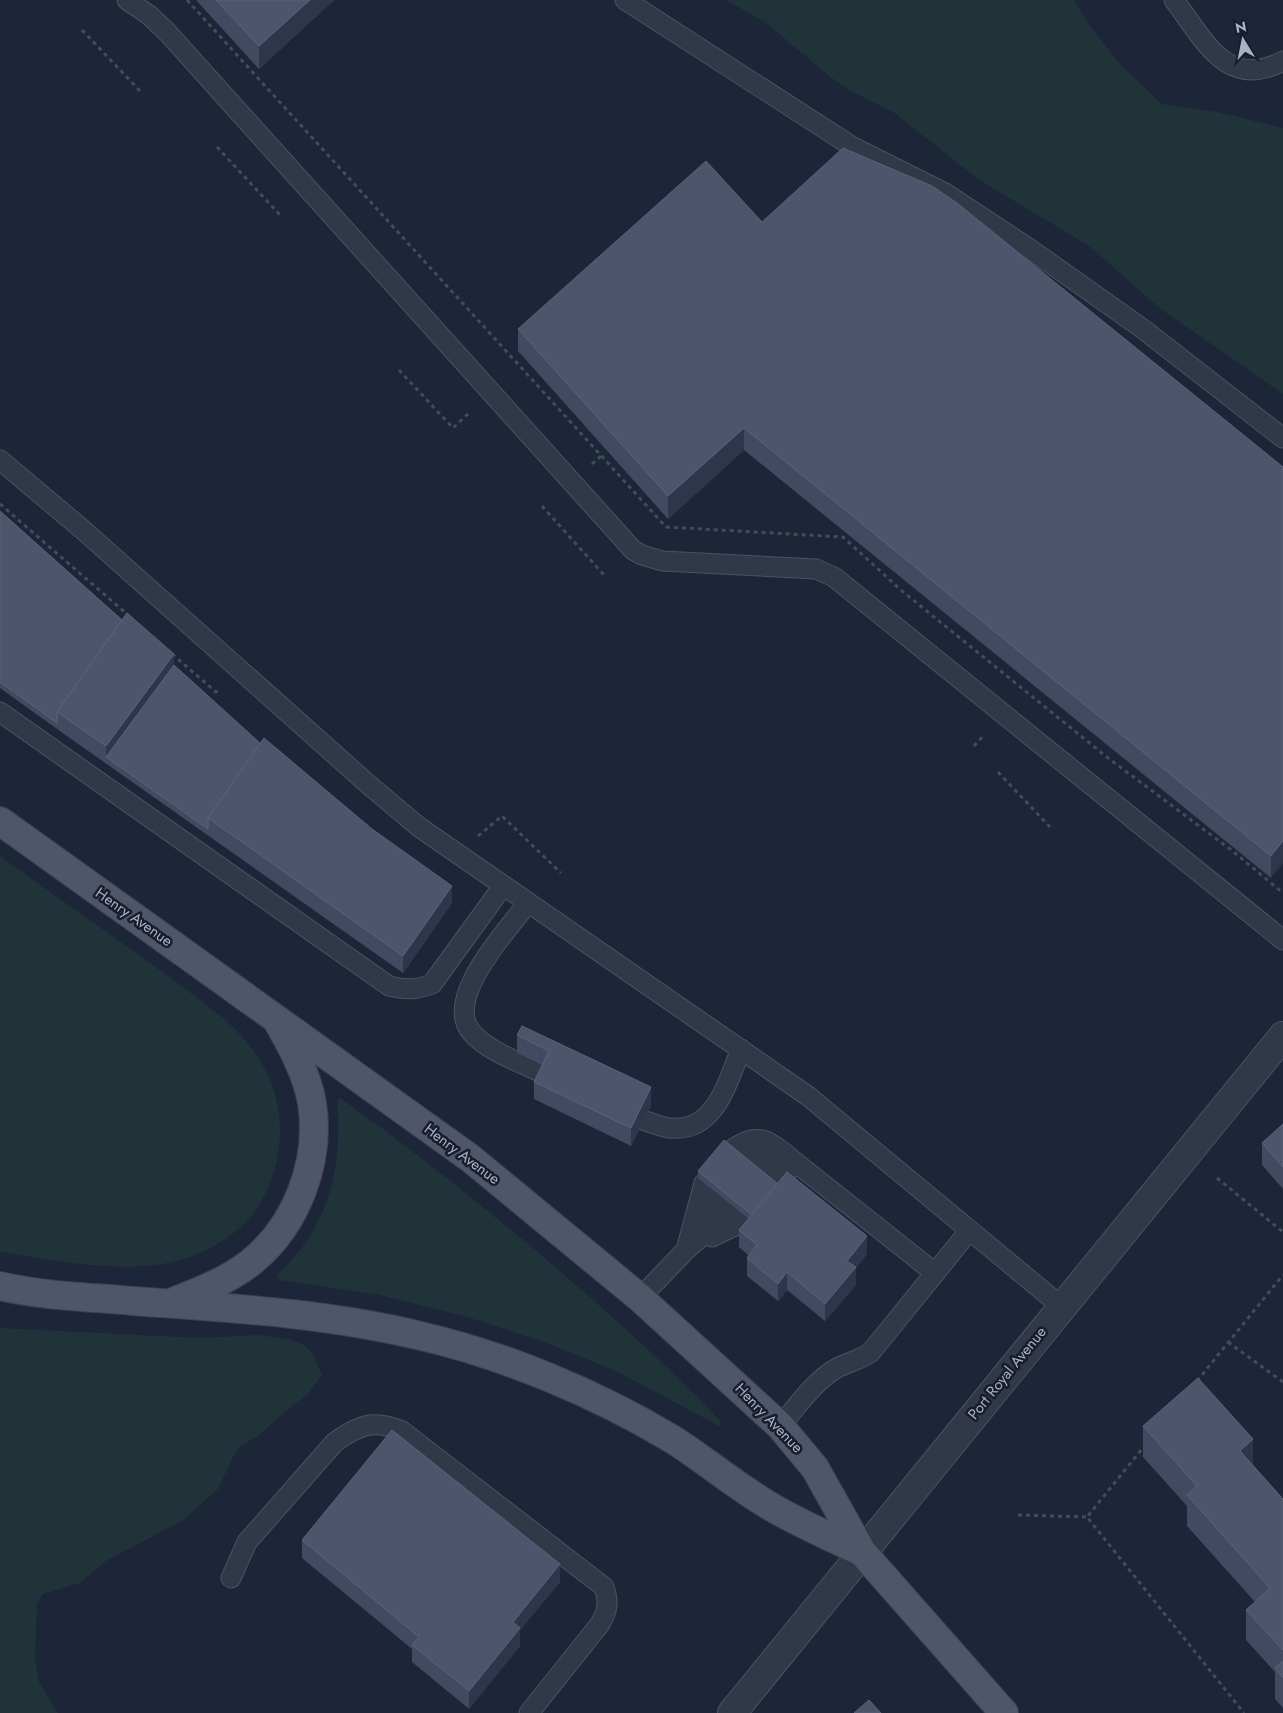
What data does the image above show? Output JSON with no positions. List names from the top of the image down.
{
  "streets": {
    "main road": ["Henry Avenue"],
    "street": ["Port Royal Avenue"]
  },
  "crossings": [
    ["Henry Avenue", "Port Royal Avenue"]
  ],
  "north": "top"
}
